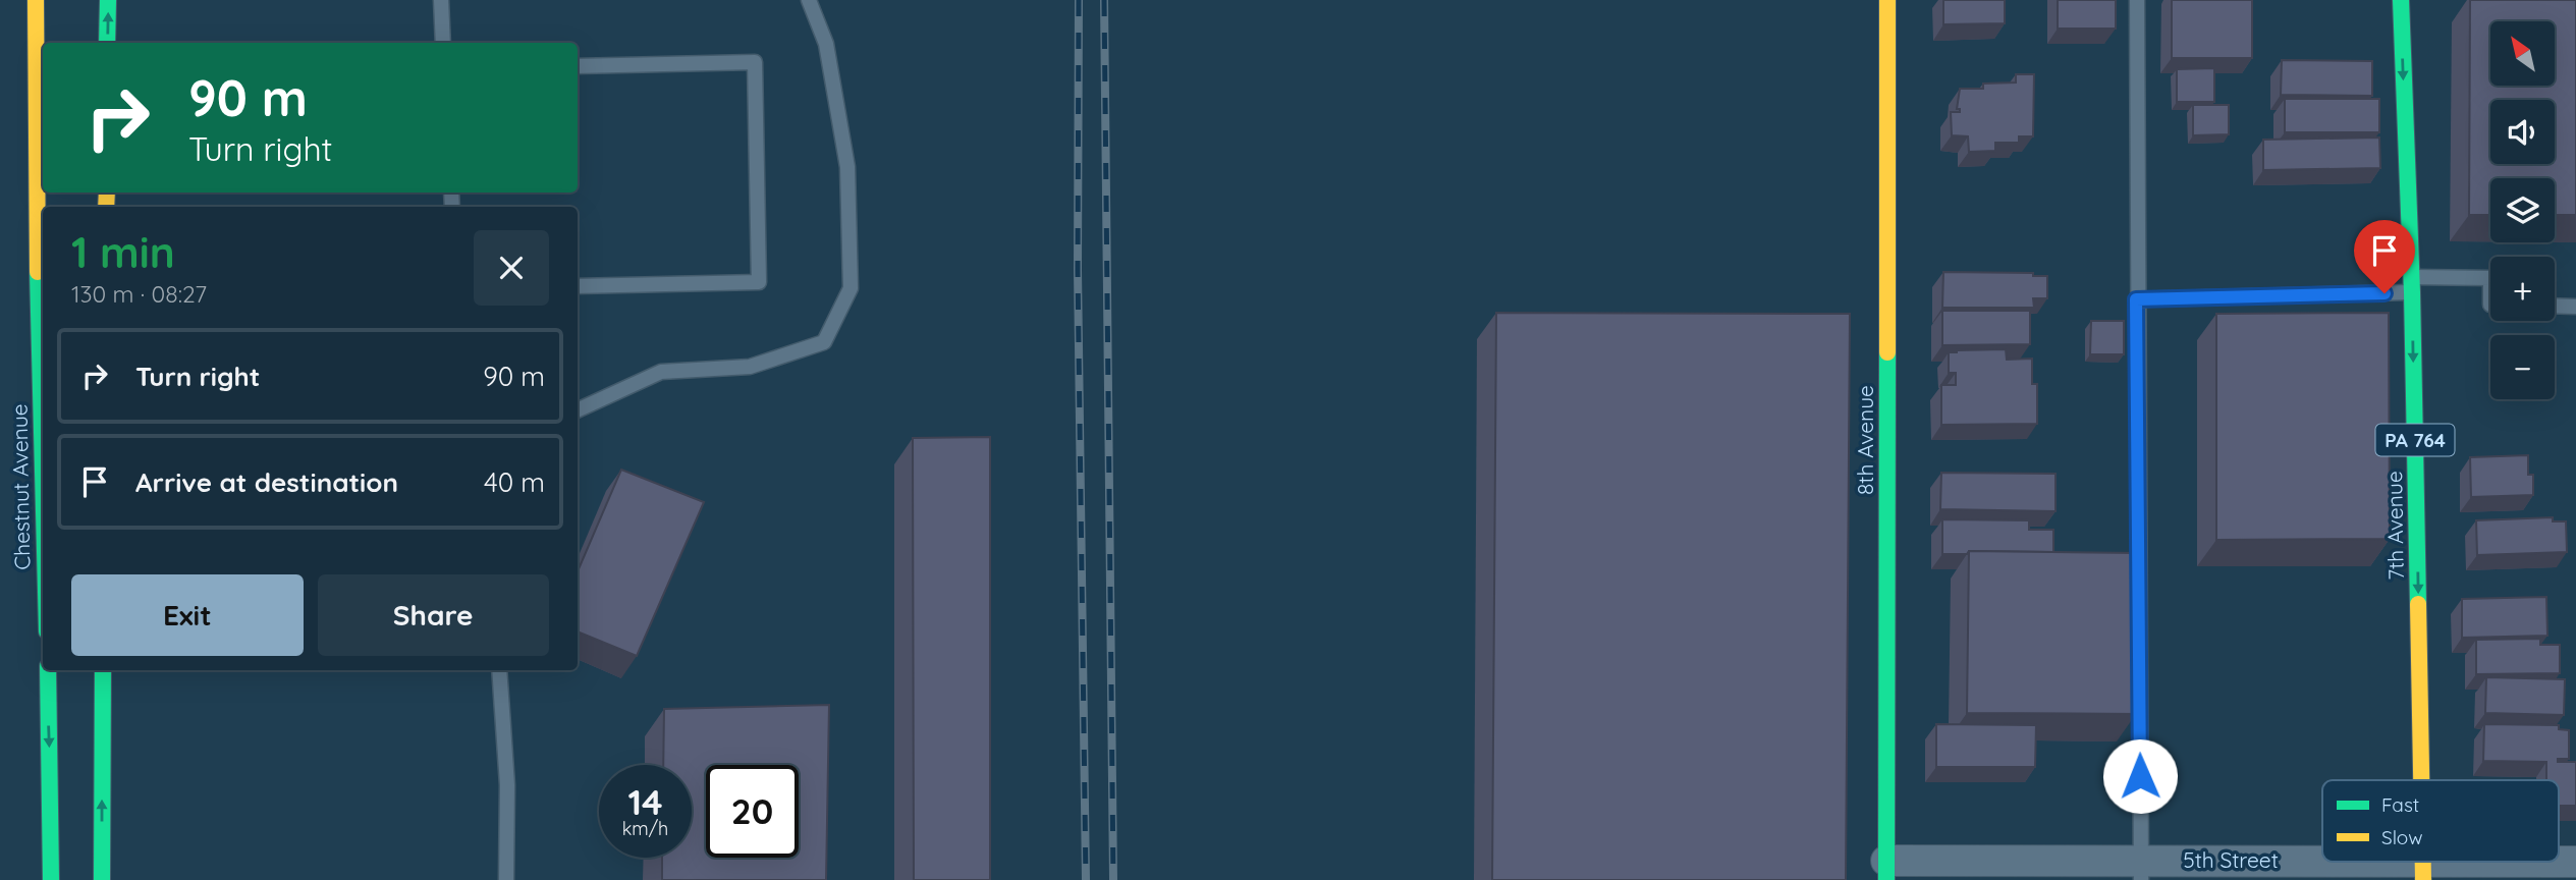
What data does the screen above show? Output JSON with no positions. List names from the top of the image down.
{
  "streets": {
    "main road": [
      "8th Avenue",
      "PA 764",
      "Chestnut Avenue",
      "7th Avenue"
    ],
    "street": ["5th Street"]
  },
  "crossings": [
    ["8th Avenue", "5th Street"]
  ],
  "one_way": ["7th Avenue"],
  "legend": ["Fast", "Slow"],
  "north": "top left",
  "page": {
    "map_buttons": ["+", "−"],
    "turn": ["90 m", "Turn right"],
    "heading": ["1 min", "130 m · 08:27"],
    "list": [
      {
        "name": "Turn right",
        "value": "90 m"
      },
      {
        "name": "Arrive at destination",
        "value": "40 m"
      }
    ],
    "buttons": ["Exit", "Share"],
    "speed": "14 km/h",
    "limit": "20"
  }
}
